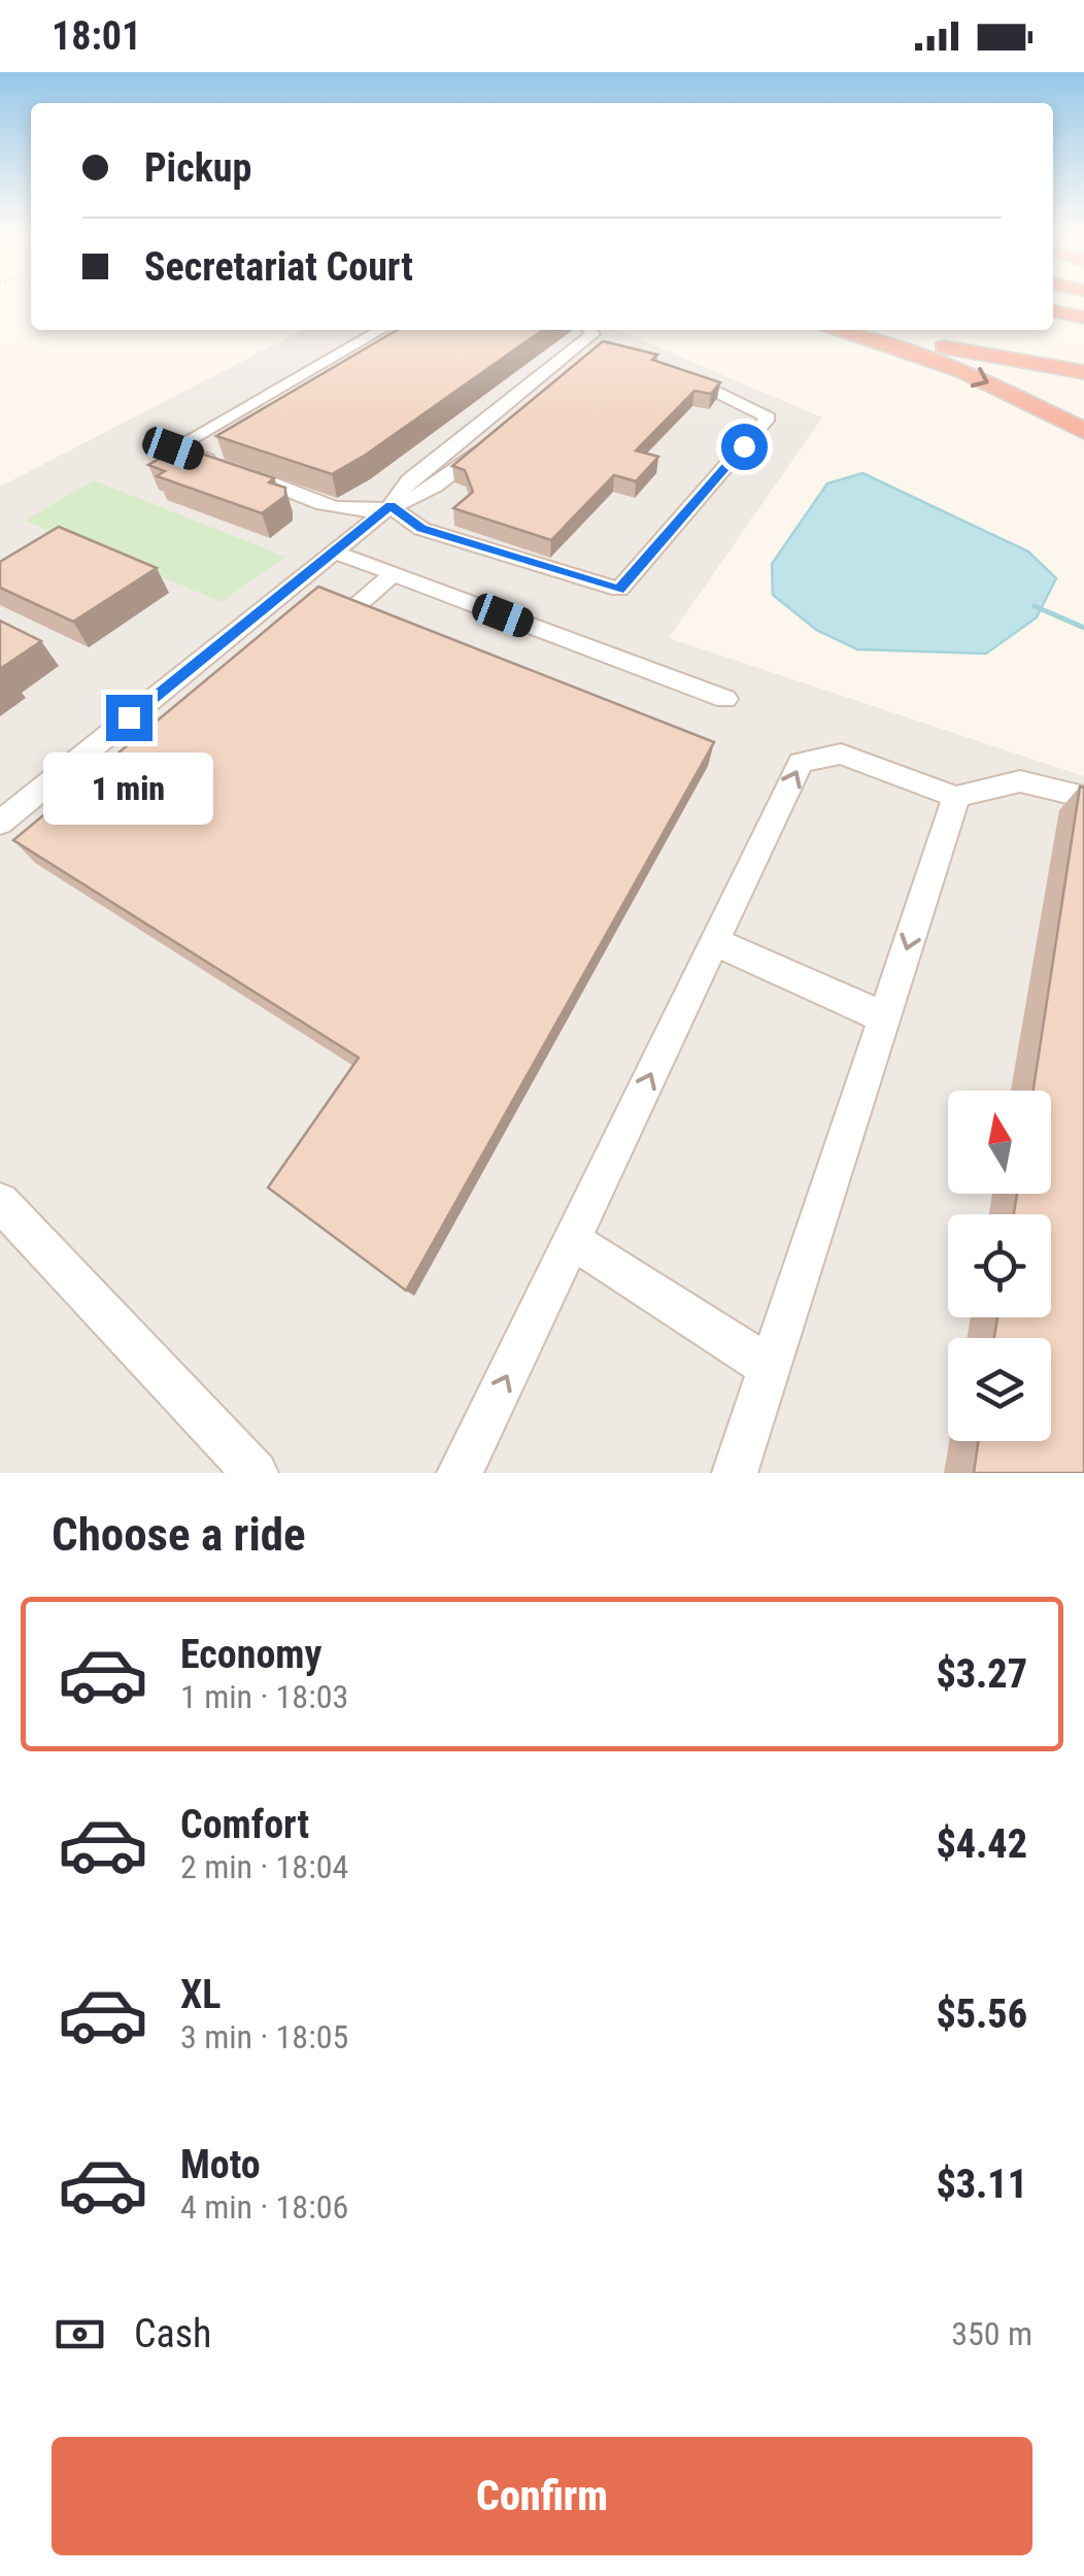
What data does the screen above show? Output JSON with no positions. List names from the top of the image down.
{
  "north": "top",
  "page": {
    "status": "18:01",
    "banner": ["Pickup", "Secretariat Court"],
    "bubble": "1 min",
    "heading": "Choose a ride",
    "list": [
      {
        "name": "Economy",
        "note": "1 min · 18:03",
        "value": "$3.27"
      },
      {
        "name": "Comfort",
        "note": "2 min · 18:04",
        "value": "$4.42"
      },
      {
        "name": "XL",
        "note": "3 min · 18:05",
        "value": "$5.56"
      },
      {
        "name": "Moto",
        "note": "4 min · 18:06",
        "value": "$3.11"
      }
    ],
    "pay": ["Cash", "350 m"],
    "buttons": "Confirm"
  }
}
